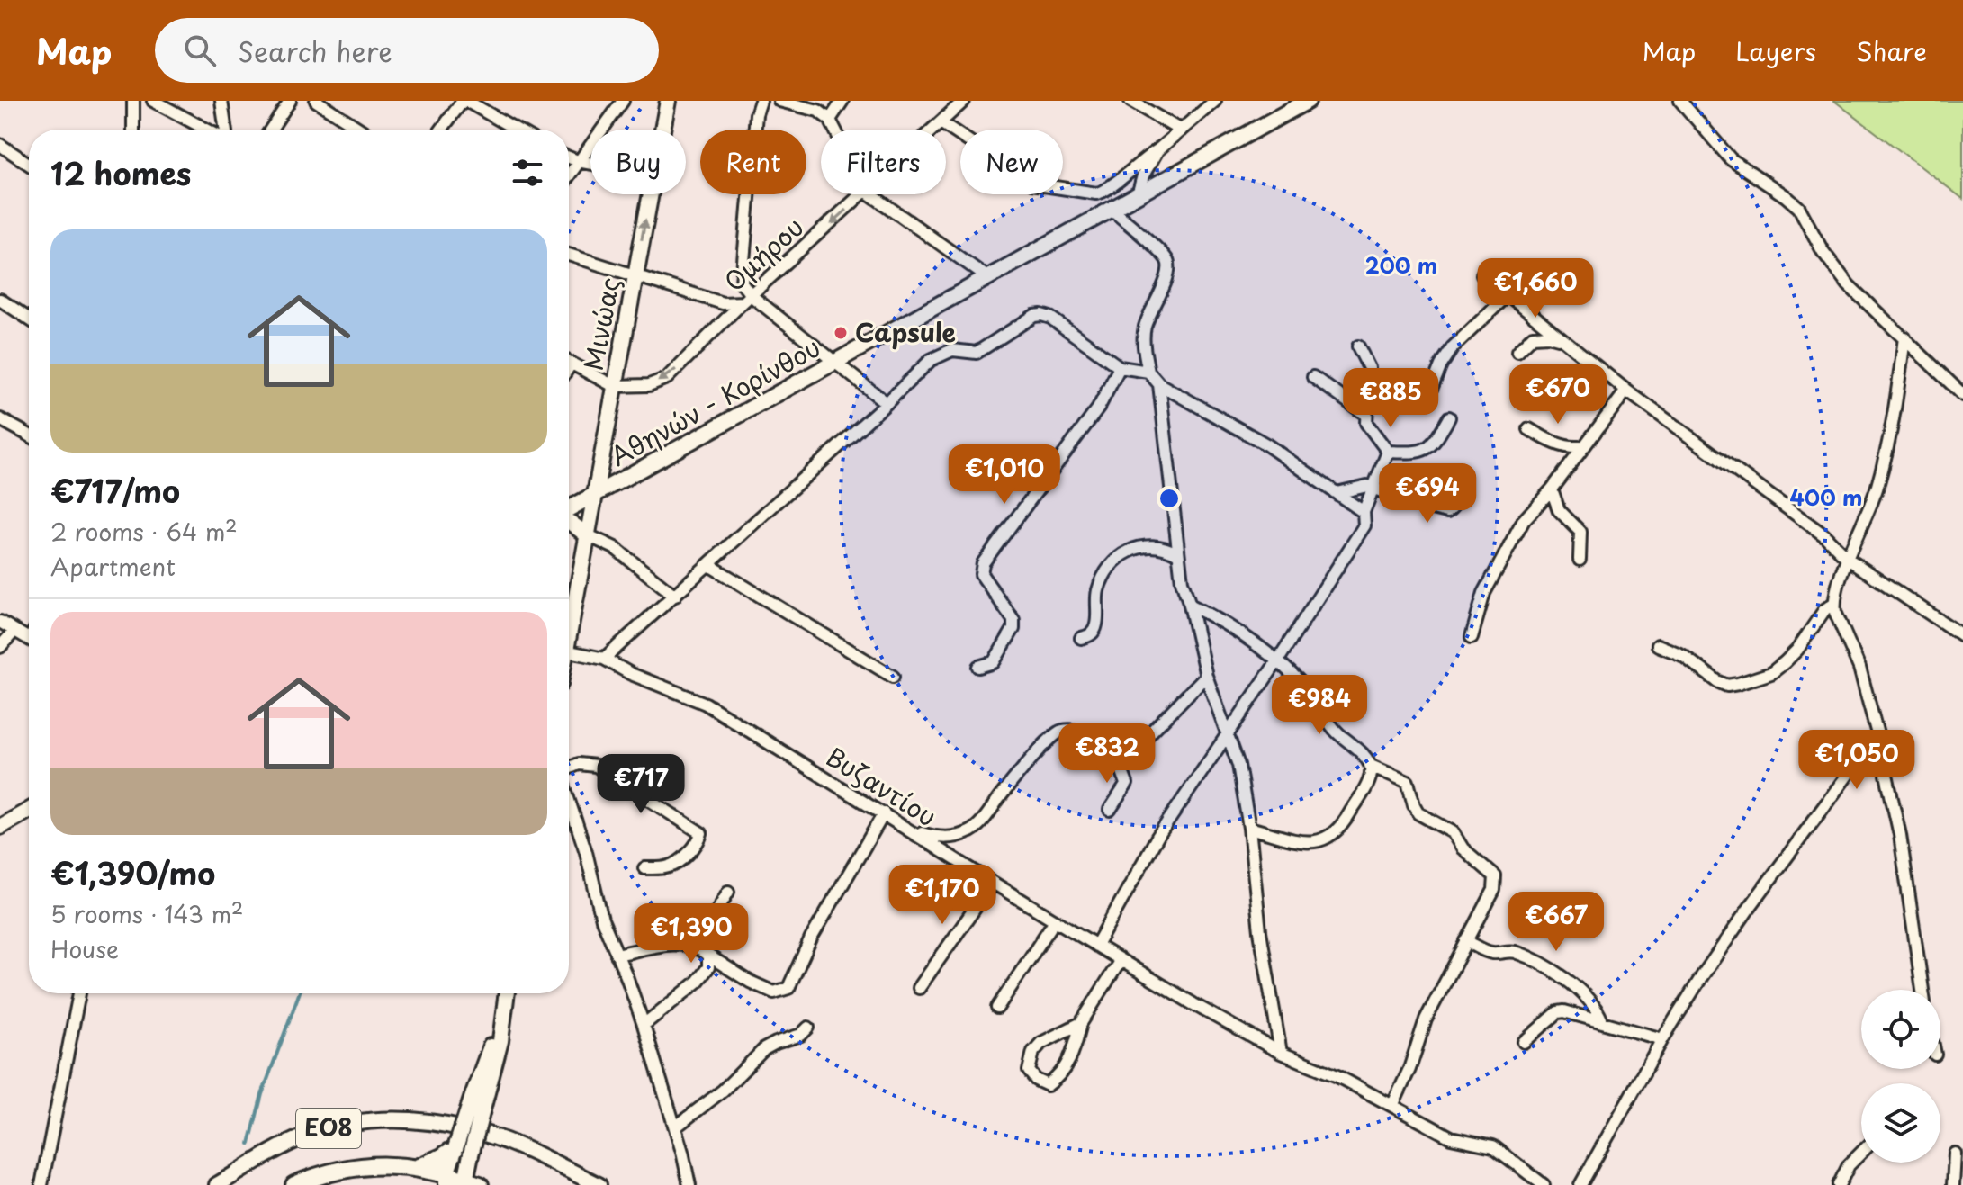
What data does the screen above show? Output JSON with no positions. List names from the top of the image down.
{
  "streets": {
    "main road": ["Μινώας", "Αθηνών - Κορίνθου", "ΕΟ8"],
    "street": ["Ομήρου", "Βυζαντίου"]
  },
  "crossings": [
    ["Ομήρου", "Μινώας"],
    ["Μινώας", "Αθηνών - Κορίνθου"]
  ],
  "one_way": ["Ομήρου"],
  "places": ["Capsule"],
  "page": {
    "header": "Map",
    "search": "Search here",
    "nav": ["Map", "Layers", "Share"],
    "chip": [
      "Buy",
      "Rent",
      "Filters",
      "New"
    ],
    "heading": "12 homes",
    "list": [
      {
        "name": "€717/mo",
        "note": "2 rooms · 64 m² · Apartment"
      },
      {
        "name": "€1,390/mo",
        "note": "5 rooms · 143 m² · House"
      }
    ],
    "price": [
      "€1,660",
      "€670",
      "€885",
      "€1,010",
      "€694",
      "€984",
      "€832",
      "€1,050",
      "€717",
      "€1,170",
      "€667",
      "€1,390"
    ]
  },
  "rings": ["200 m", "400 m"]
}
